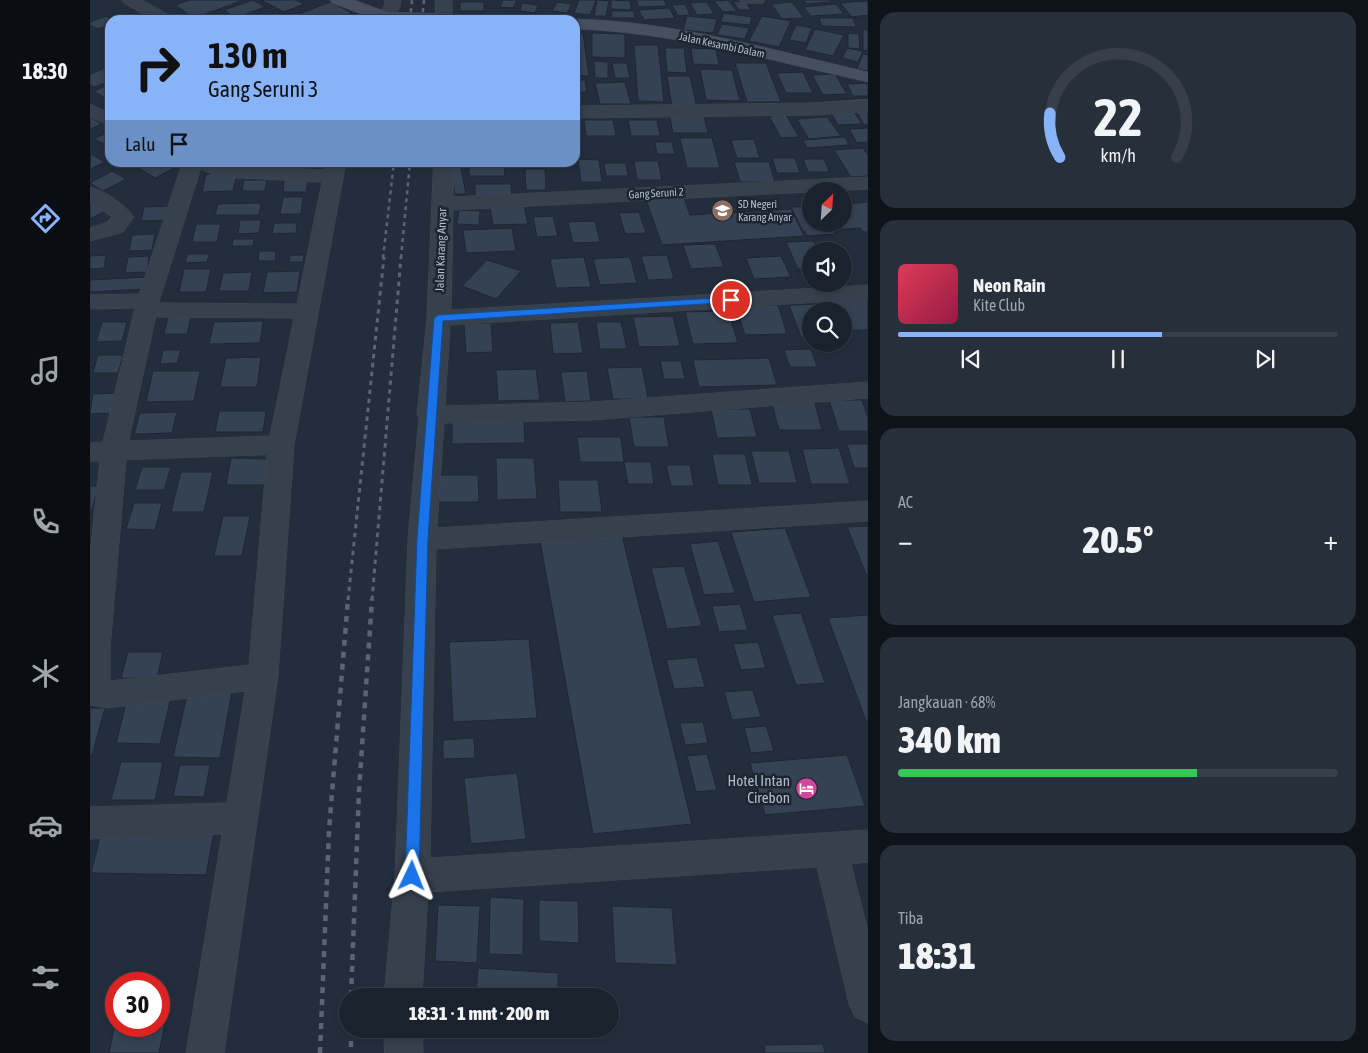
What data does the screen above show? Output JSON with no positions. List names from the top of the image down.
{
  "streets": {
    "street": ["Jalan Kesambi Dalam", "Gang Seruni 2", "Jalan Karang Anyar"]
  },
  "crossings": [
    ["Gang Seruni 2", "Jalan Karang Anyar"]
  ],
  "places": {
    "school or university": ["SD Negeri Karang Anyar"],
    "hotel": ["Hotel Intan Cirebon"]
  },
  "north": "top right",
  "page": {
    "tabs": "18:30",
    "turn": ["130 m", "Gang Seruni 3"],
    "then": "Lalu",
    "song": ["Neon Rain", "Kite Club"],
    "tile": [
      "AC",
      ["Jangkauan · 68%", "340 km"],
      ["Tiba", "18:31"]
    ],
    "heat": ["−", "20.5°", "+"],
    "limit": "30",
    "trip": "18:31 · 1 mnt · 200 m",
    "gauge": ["22", "km/h"]
  }
}
